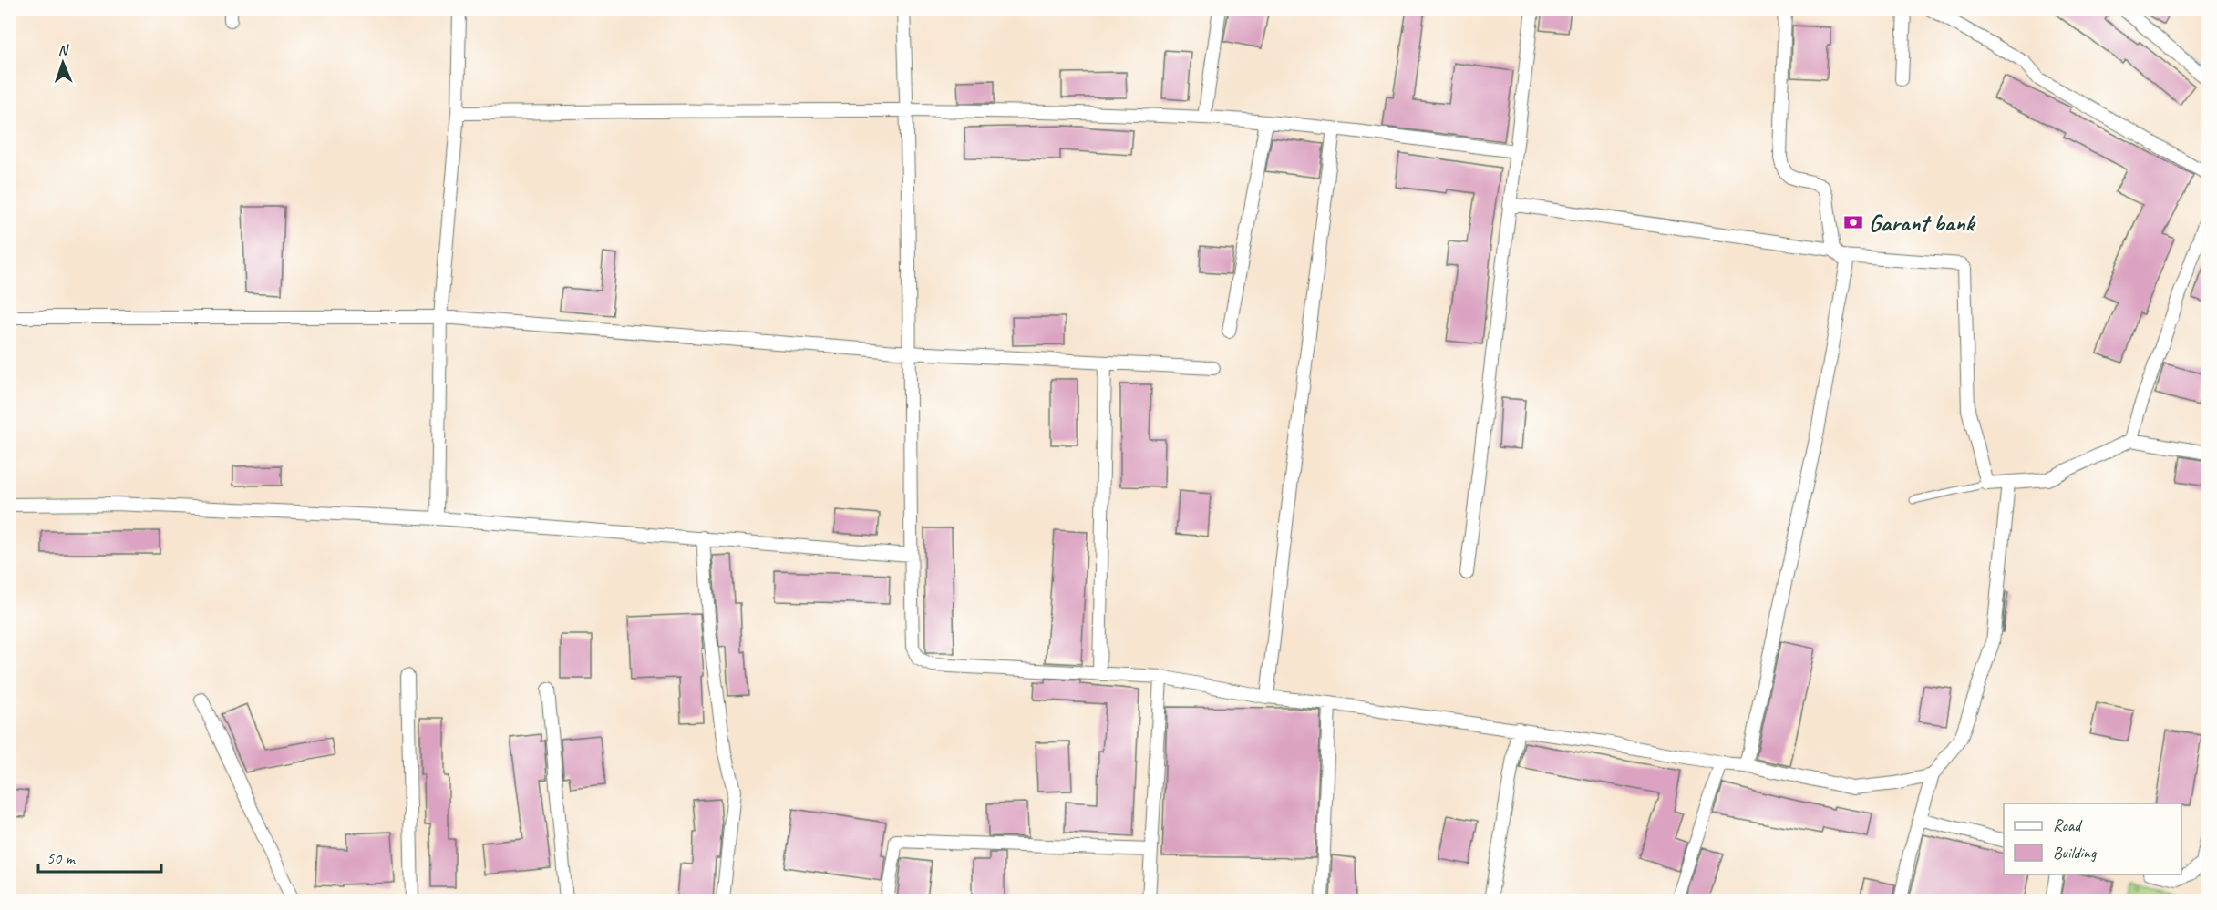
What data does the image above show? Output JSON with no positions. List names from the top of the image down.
{
  "places": {
    "bank": ["Garant bank"]
  },
  "legend": ["Road", "Building"],
  "scale_bar": "50 m",
  "north": "top"
}
